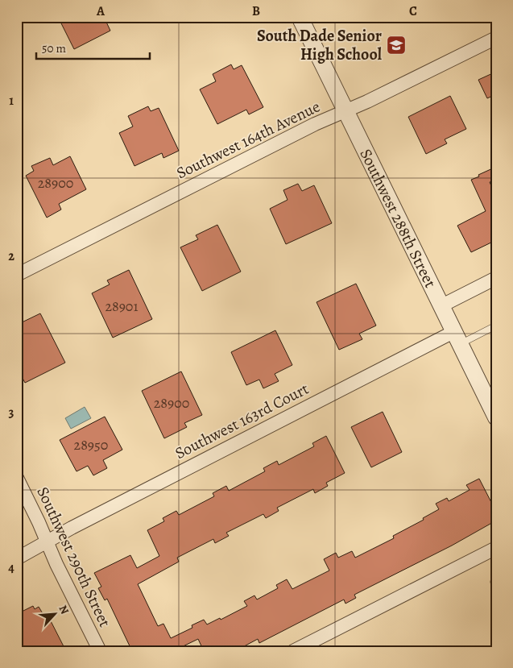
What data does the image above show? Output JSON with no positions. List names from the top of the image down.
{
  "streets": {
    "street": [
      "Southwest 164th Avenue",
      "Southwest 288th Street",
      "Southwest 163rd Court",
      "Southwest 290th Street"
    ]
  },
  "crossings": [
    ["Southwest 164th Avenue", "Southwest 288th Street"],
    ["Southwest 288th Street", "Southwest 163rd Court"],
    ["Southwest 163rd Court", "Southwest 290th Street"]
  ],
  "places": {
    "school or university": ["South Dade Senior High School"]
  },
  "house_numbers": [
    "28900",
    "28901",
    "28900",
    "28950"
  ],
  "scale_bar": "50 m",
  "north": "top right",
  "grid": {
    "columns": ["A", "B", "C"],
    "rows": [
      "1",
      "2",
      "3",
      "4"
    ]
  }
}
